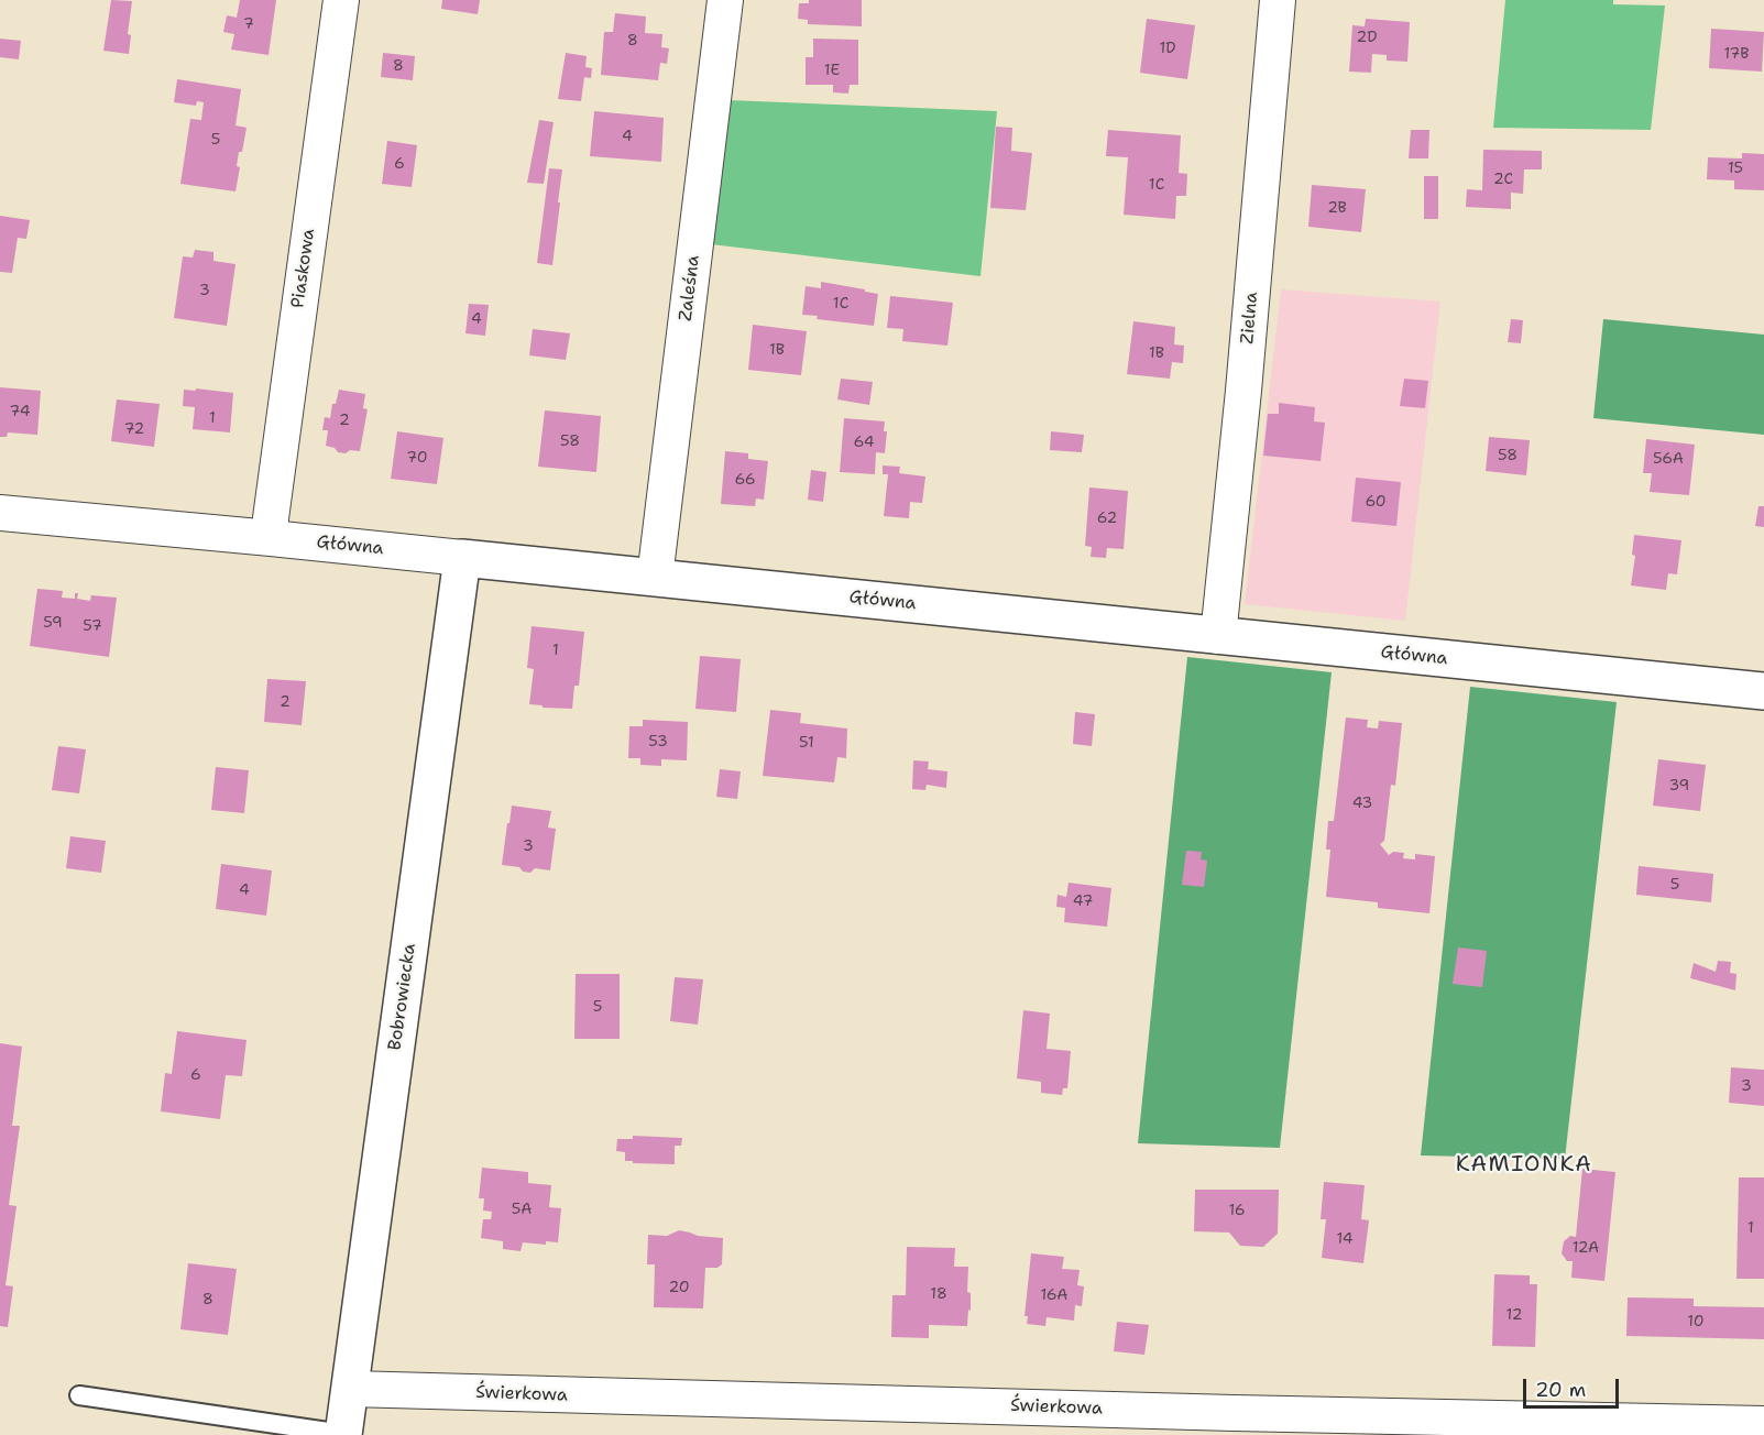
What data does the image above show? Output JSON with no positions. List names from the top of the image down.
{
  "streets": {
    "street": [
      "Piaskowa",
      "Zaleśna",
      "Zielna",
      "Główna",
      "Bobrowiecka",
      "Świerkowa"
    ]
  },
  "crossings": [
    ["Piaskowa", "Główna"],
    ["Zaleśna", "Główna"],
    ["Zielna", "Główna"],
    ["Główna", "Bobrowiecka"],
    ["Bobrowiecka", "Świerkowa"]
  ],
  "districts": ["KAMIONKA"],
  "house_numbers": [
    "7",
    "2D",
    "8",
    "1D",
    "17B",
    "8",
    "1E",
    "4",
    "5",
    "6",
    "15",
    "2C",
    "1C",
    "2B",
    "3",
    "1C",
    "4",
    "1B",
    "1B",
    "74",
    "1",
    "2",
    "72",
    "58",
    "64",
    "58",
    "70",
    "56A",
    "66",
    "60",
    "62",
    "59",
    "57",
    "1",
    "2",
    "53",
    "51",
    "39",
    "43",
    "3",
    "5",
    "4",
    "47",
    "5",
    "6",
    "3",
    "5A",
    "16",
    "1",
    "14",
    "12A",
    "20",
    "18",
    "16A",
    "8",
    "12",
    "10"
  ],
  "scale_bar": "20 m"
}
